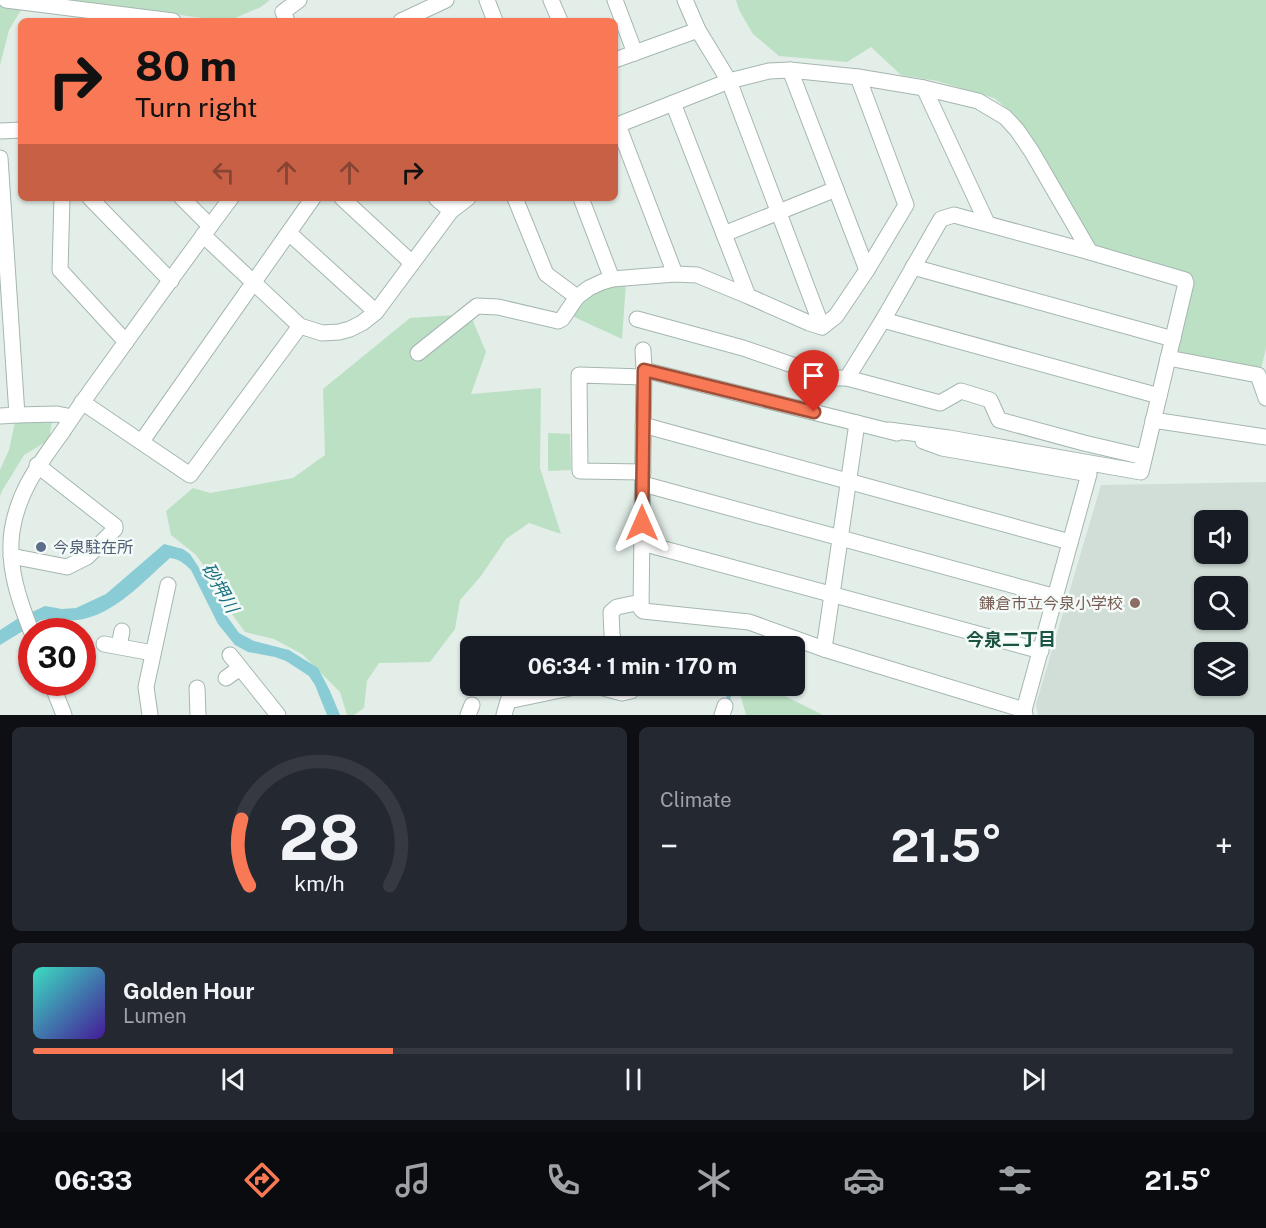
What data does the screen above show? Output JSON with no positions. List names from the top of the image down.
{
  "districts": ["今泉二丁目"],
  "water": ["砂押川"],
  "places": ["今泉駐在所", "鎌倉市立今泉小学校"],
  "page": {
    "turn": ["80 m", "Turn right"],
    "limit": "30",
    "trip": "06:34 · 1 min · 170 m",
    "tile": "Climate",
    "heat": ["−", "21.5°", "+"],
    "song": ["Golden Hour", "Lumen"],
    "tabs": ["06:33", "21.5°"],
    "gauge": ["28", "km/h"]
  }
}
